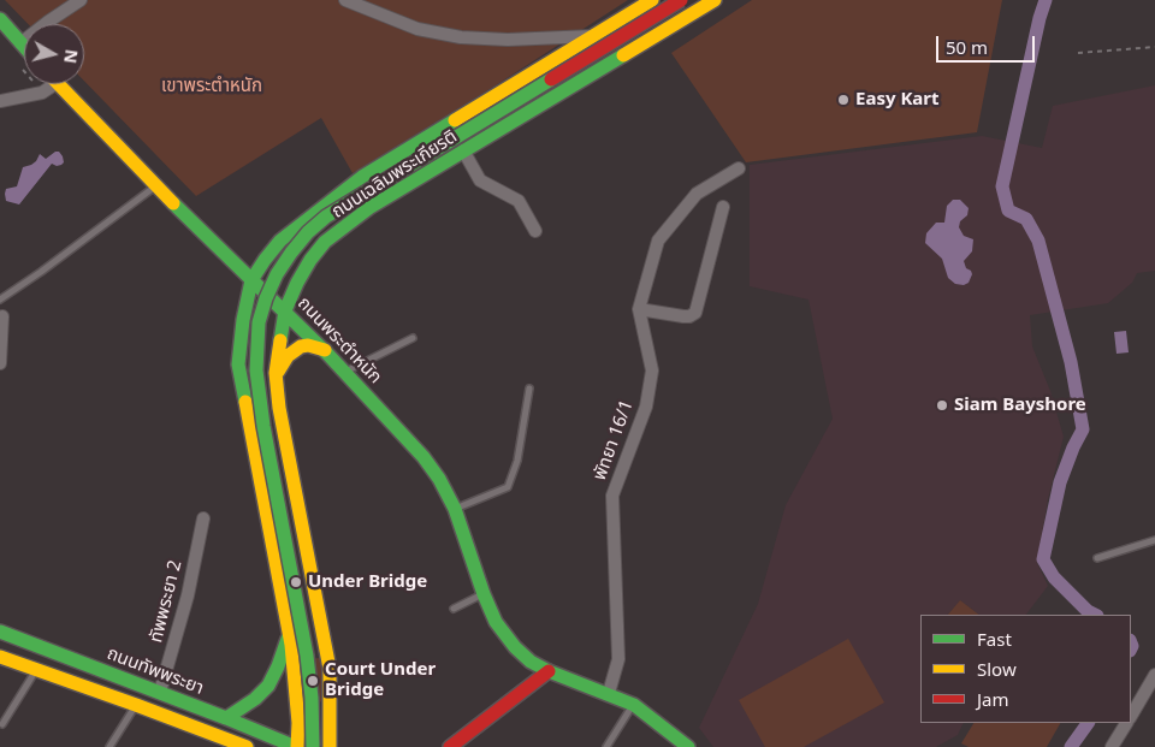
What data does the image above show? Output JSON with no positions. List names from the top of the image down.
{
  "streets": {
    "main road": ["ถนนเฉลิมพระเกียรติ", "ถนนพระตำหนัก", "ถนนทัพพระยา"],
    "street": ["พัทยา 16/1", "ทัพพระยา 2"]
  },
  "crossings": [
    ["ถนนเฉลิมพระเกียรติ", "ถนนพระตำหนัก"],
    ["ถนนเฉลิมพระเกียรติ", "ถนนทัพพระยา"],
    ["ถนนพระตำหนัก", "พัทยา 16/1"],
    ["ทัพพระยา 2", "ถนนทัพพระยา"]
  ],
  "parks": ["เขาพระตำหนัก"],
  "places": [
    "Easy Kart",
    "Siam Bayshore",
    "Under Bridge",
    "Court Under Bridge"
  ],
  "legend": ["Fast", "Slow", "Jam"],
  "scale_bar": "50 m",
  "north": "right"
}
